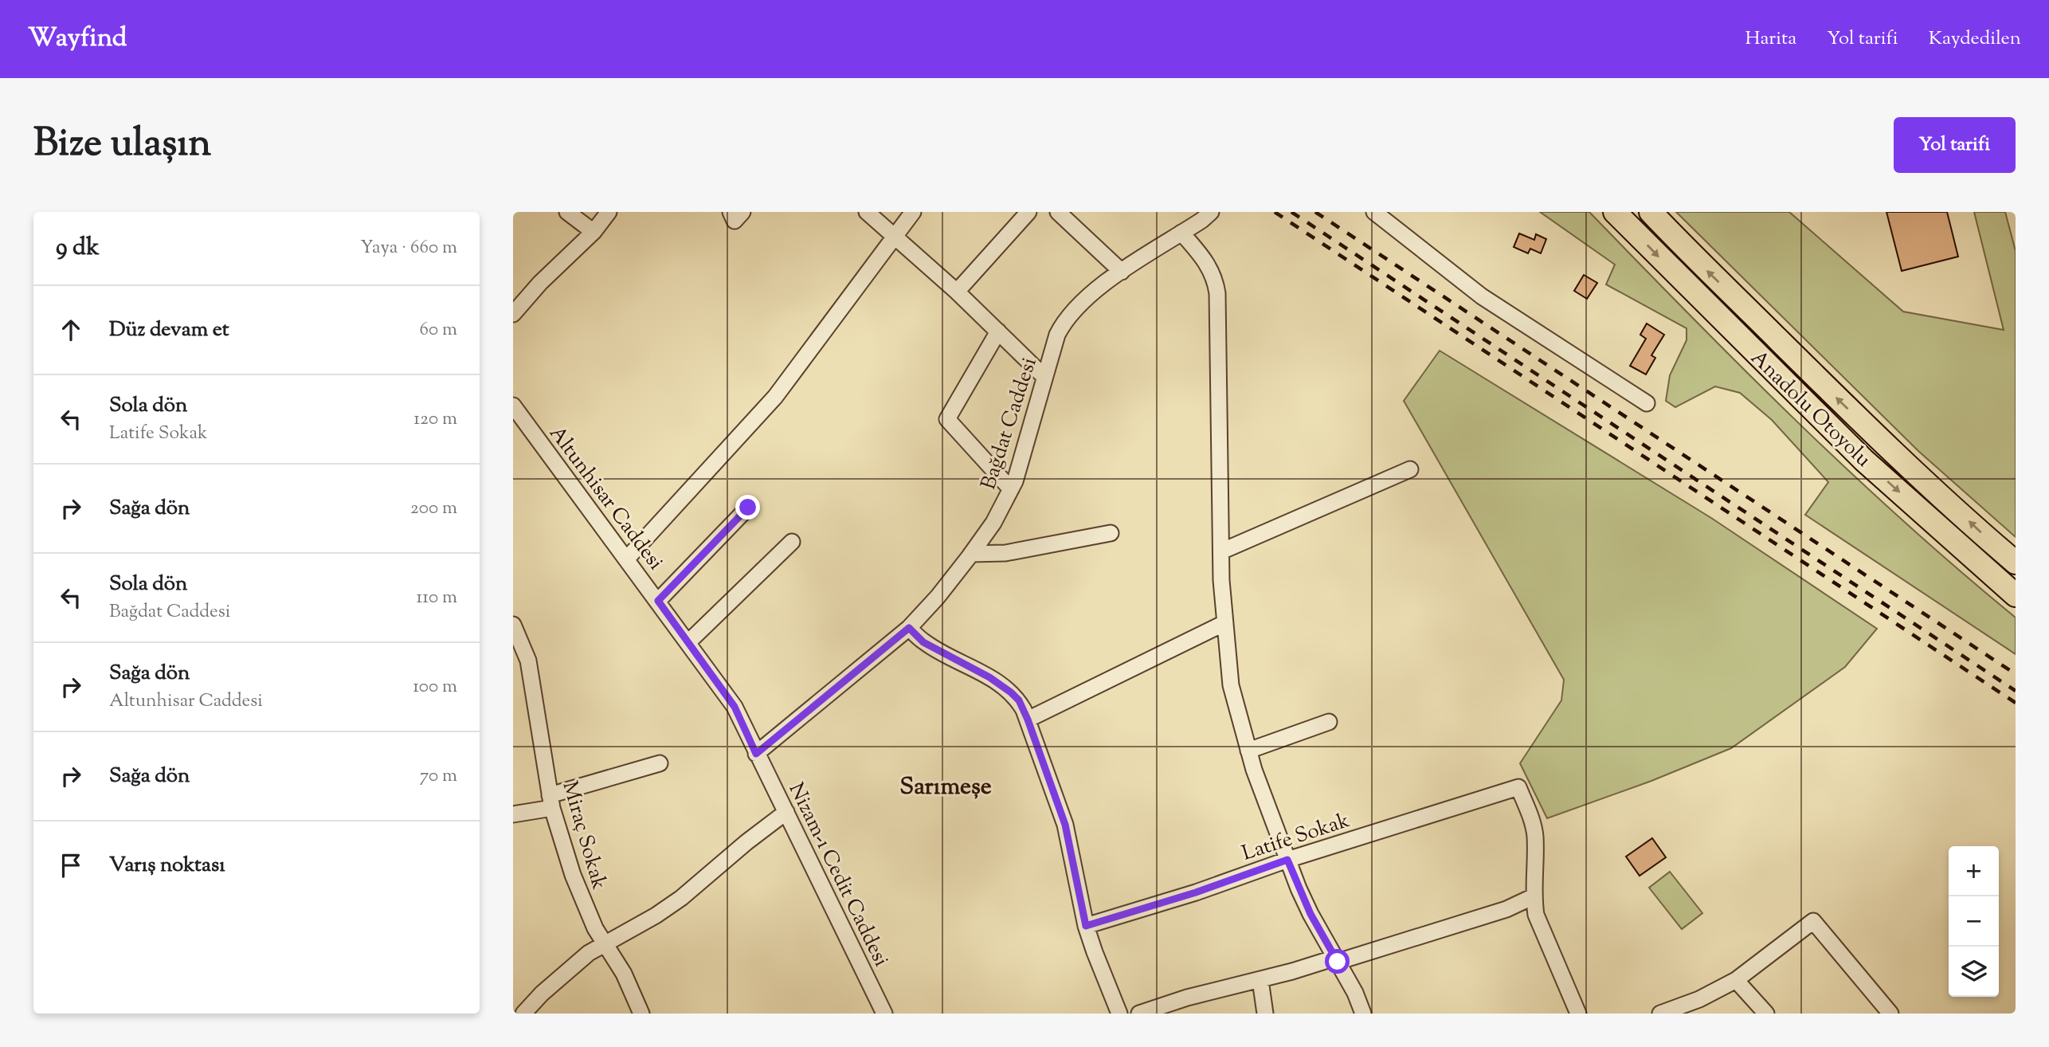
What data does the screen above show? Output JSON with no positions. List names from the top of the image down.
{
  "streets": {
    "highway": ["Anadolu Otoyolu"],
    "street": [
      "Bağdat Caddesi",
      "Altunhisar Caddesi",
      "Miraç Sokak",
      "Latife Sokak",
      "Nizam-ı Cedit Caddesi"
    ]
  },
  "crossings": [
    ["Bağdat Caddesi", "Altunhisar Caddesi"],
    ["Bağdat Caddesi", "Nizam-ı Cedit Caddesi"],
    ["Altunhisar Caddesi", "Nizam-ı Cedit Caddesi"]
  ],
  "districts": ["Sarımeşe"],
  "page": {
    "header": "Wayfind",
    "nav": ["Harita", "Yol tarifi", "Kaydedilen"],
    "title": "Bize ulaşın",
    "buttons": "Yol tarifi",
    "heading": ["9 dk", "Yaya · 660 m"],
    "list": [
      ["Düz devam et", "60 m"],
      ["Sola dön", "Latife Sokak", "120 m"],
      ["Sağa dön", "200 m"],
      ["Sola dön", "Bağdat Caddesi", "110 m"],
      ["Sağa dön", "Altunhisar Caddesi", "100 m"],
      ["Sağa dön", "70 m"],
      "Varış noktası"
    ],
    "map_buttons": ["+", "−"]
  }
}
